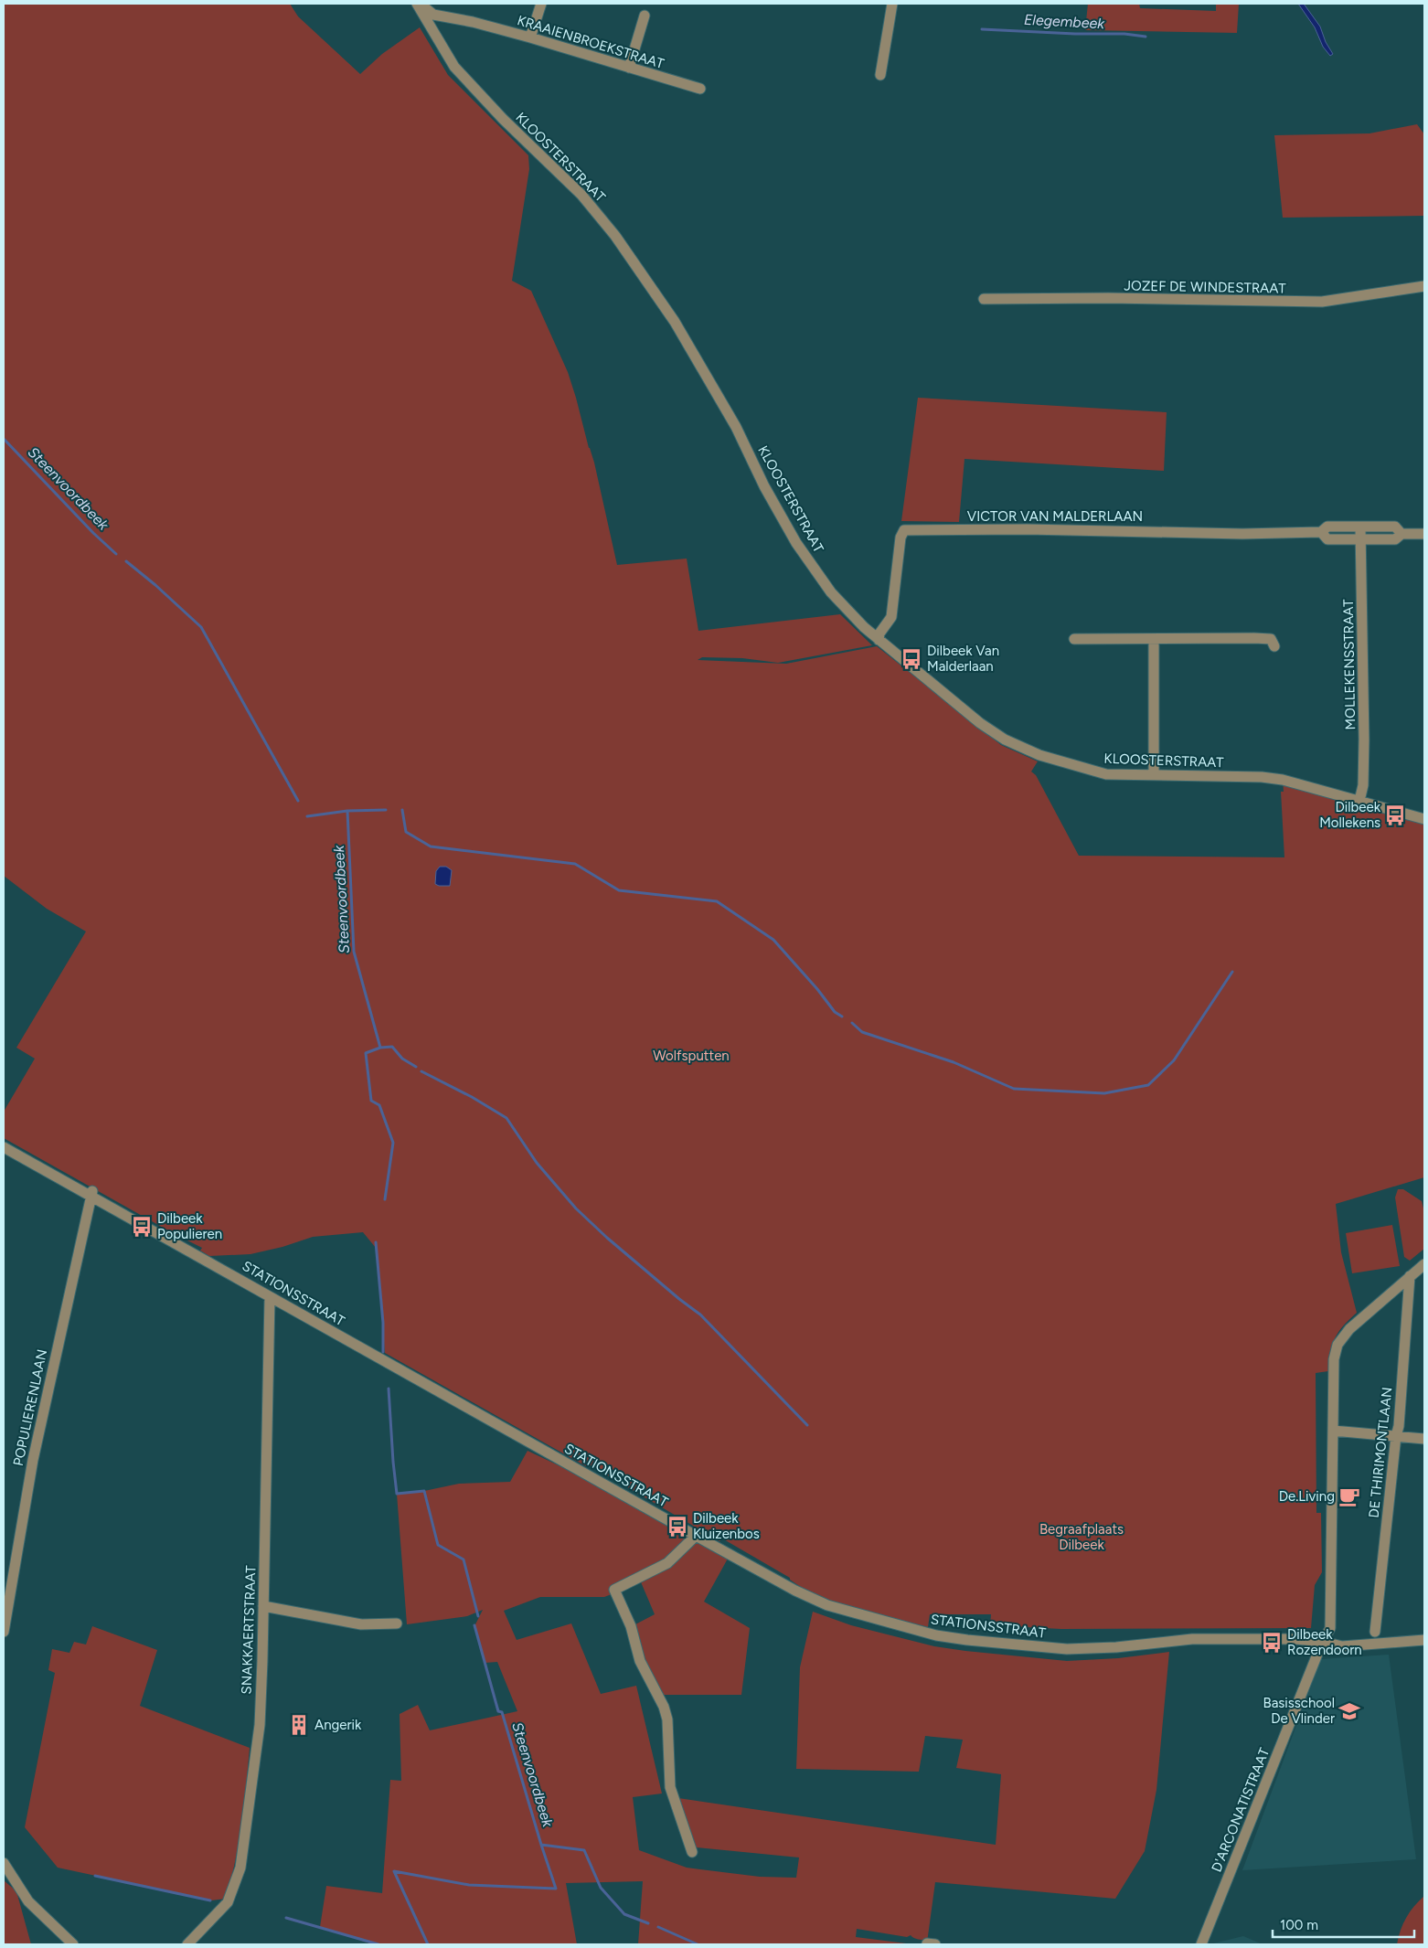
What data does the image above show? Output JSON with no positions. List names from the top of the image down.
{
  "streets": {
    "street": [
      "KRAAIENBROEKSTRAAT",
      "KLOOSTERSTRAAT",
      "JOZEF DE WINDESTRAAT",
      "VICTOR VAN MALDERLAAN",
      "MOLLEKENSSTRAAT",
      "STATIONSSTRAAT",
      "POPULIERENLAAN",
      "DE THIRIMONTLAAN",
      "SNAKKAERTSTRAAT",
      "D'ARCONATISTRAAT"
    ]
  },
  "crossings": [
    ["KRAAIENBROEKSTRAAT", "KLOOSTERSTRAAT"],
    ["KLOOSTERSTRAAT", "VICTOR VAN MALDERLAAN"],
    ["KLOOSTERSTRAAT", "MOLLEKENSSTRAAT"],
    ["VICTOR VAN MALDERLAAN", "MOLLEKENSSTRAAT"],
    ["STATIONSSTRAAT", "POPULIERENLAAN"],
    ["STATIONSSTRAAT", "SNAKKAERTSTRAAT"],
    ["STATIONSSTRAAT", "D'ARCONATISTRAAT"],
    ["DE THIRIMONTLAAN", "D'ARCONATISTRAAT"]
  ],
  "water": ["Elegembeek", "Steenvoordbeek"],
  "parks": ["Wolfsputten", "Begraafplaats Dilbeek"],
  "places": {
    "bus stop": [
      "Dilbeek Van Malderlaan",
      "Dilbeek Mollekens",
      "Dilbeek Populieren",
      "Dilbeek Kluizenbos",
      "Dilbeek Rozendoorn"
    ],
    "cafe": ["De.Living"],
    "school or university": ["Basisschool De Vlinder"],
    "building": ["Angerik"]
  },
  "scale_bar": "100 m"
}
